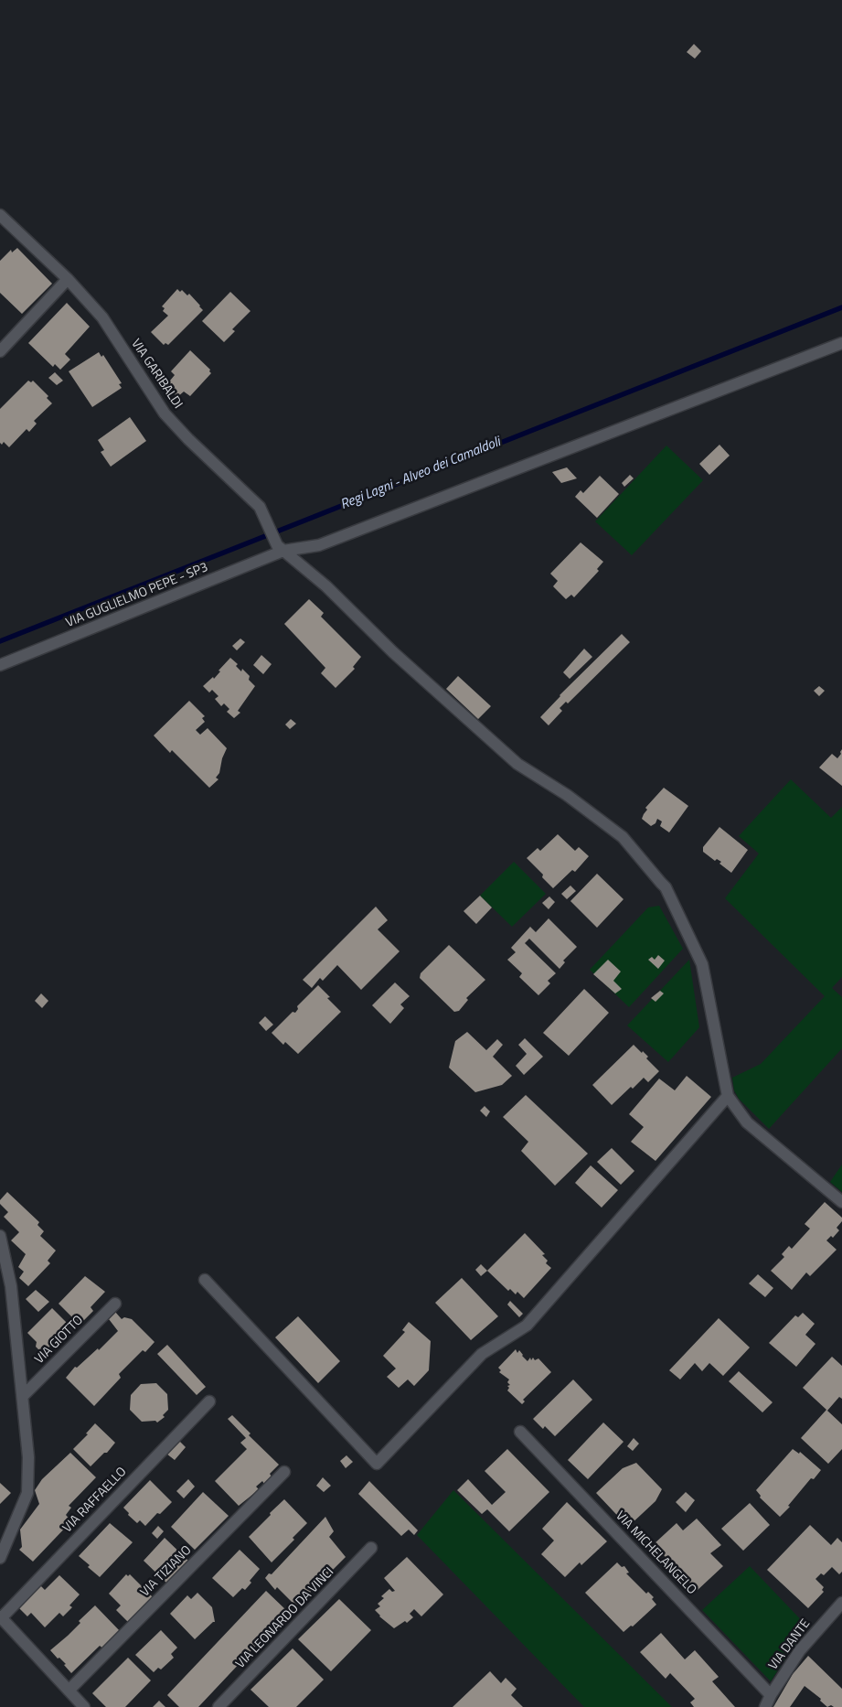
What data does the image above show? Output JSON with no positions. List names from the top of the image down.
{
  "streets": {
    "street": [
      "VIA GARIBALDI",
      "VIA GUGLIELMO PEPE - SP3",
      "VIA GIOTTO",
      "VIA RAFFAELLO",
      "VIA MICHELANGELO",
      "VIA TIZIANO",
      "VIA LEONARDO DA VINCI",
      "VIA DANTE"
    ]
  },
  "crossings": [
    ["VIA GARIBALDI", "VIA GUGLIELMO PEPE - SP3"],
    ["VIA MICHELANGELO", "VIA DANTE"]
  ],
  "water": ["Regi Lagni - Alveo dei Camaldoli"]
}
